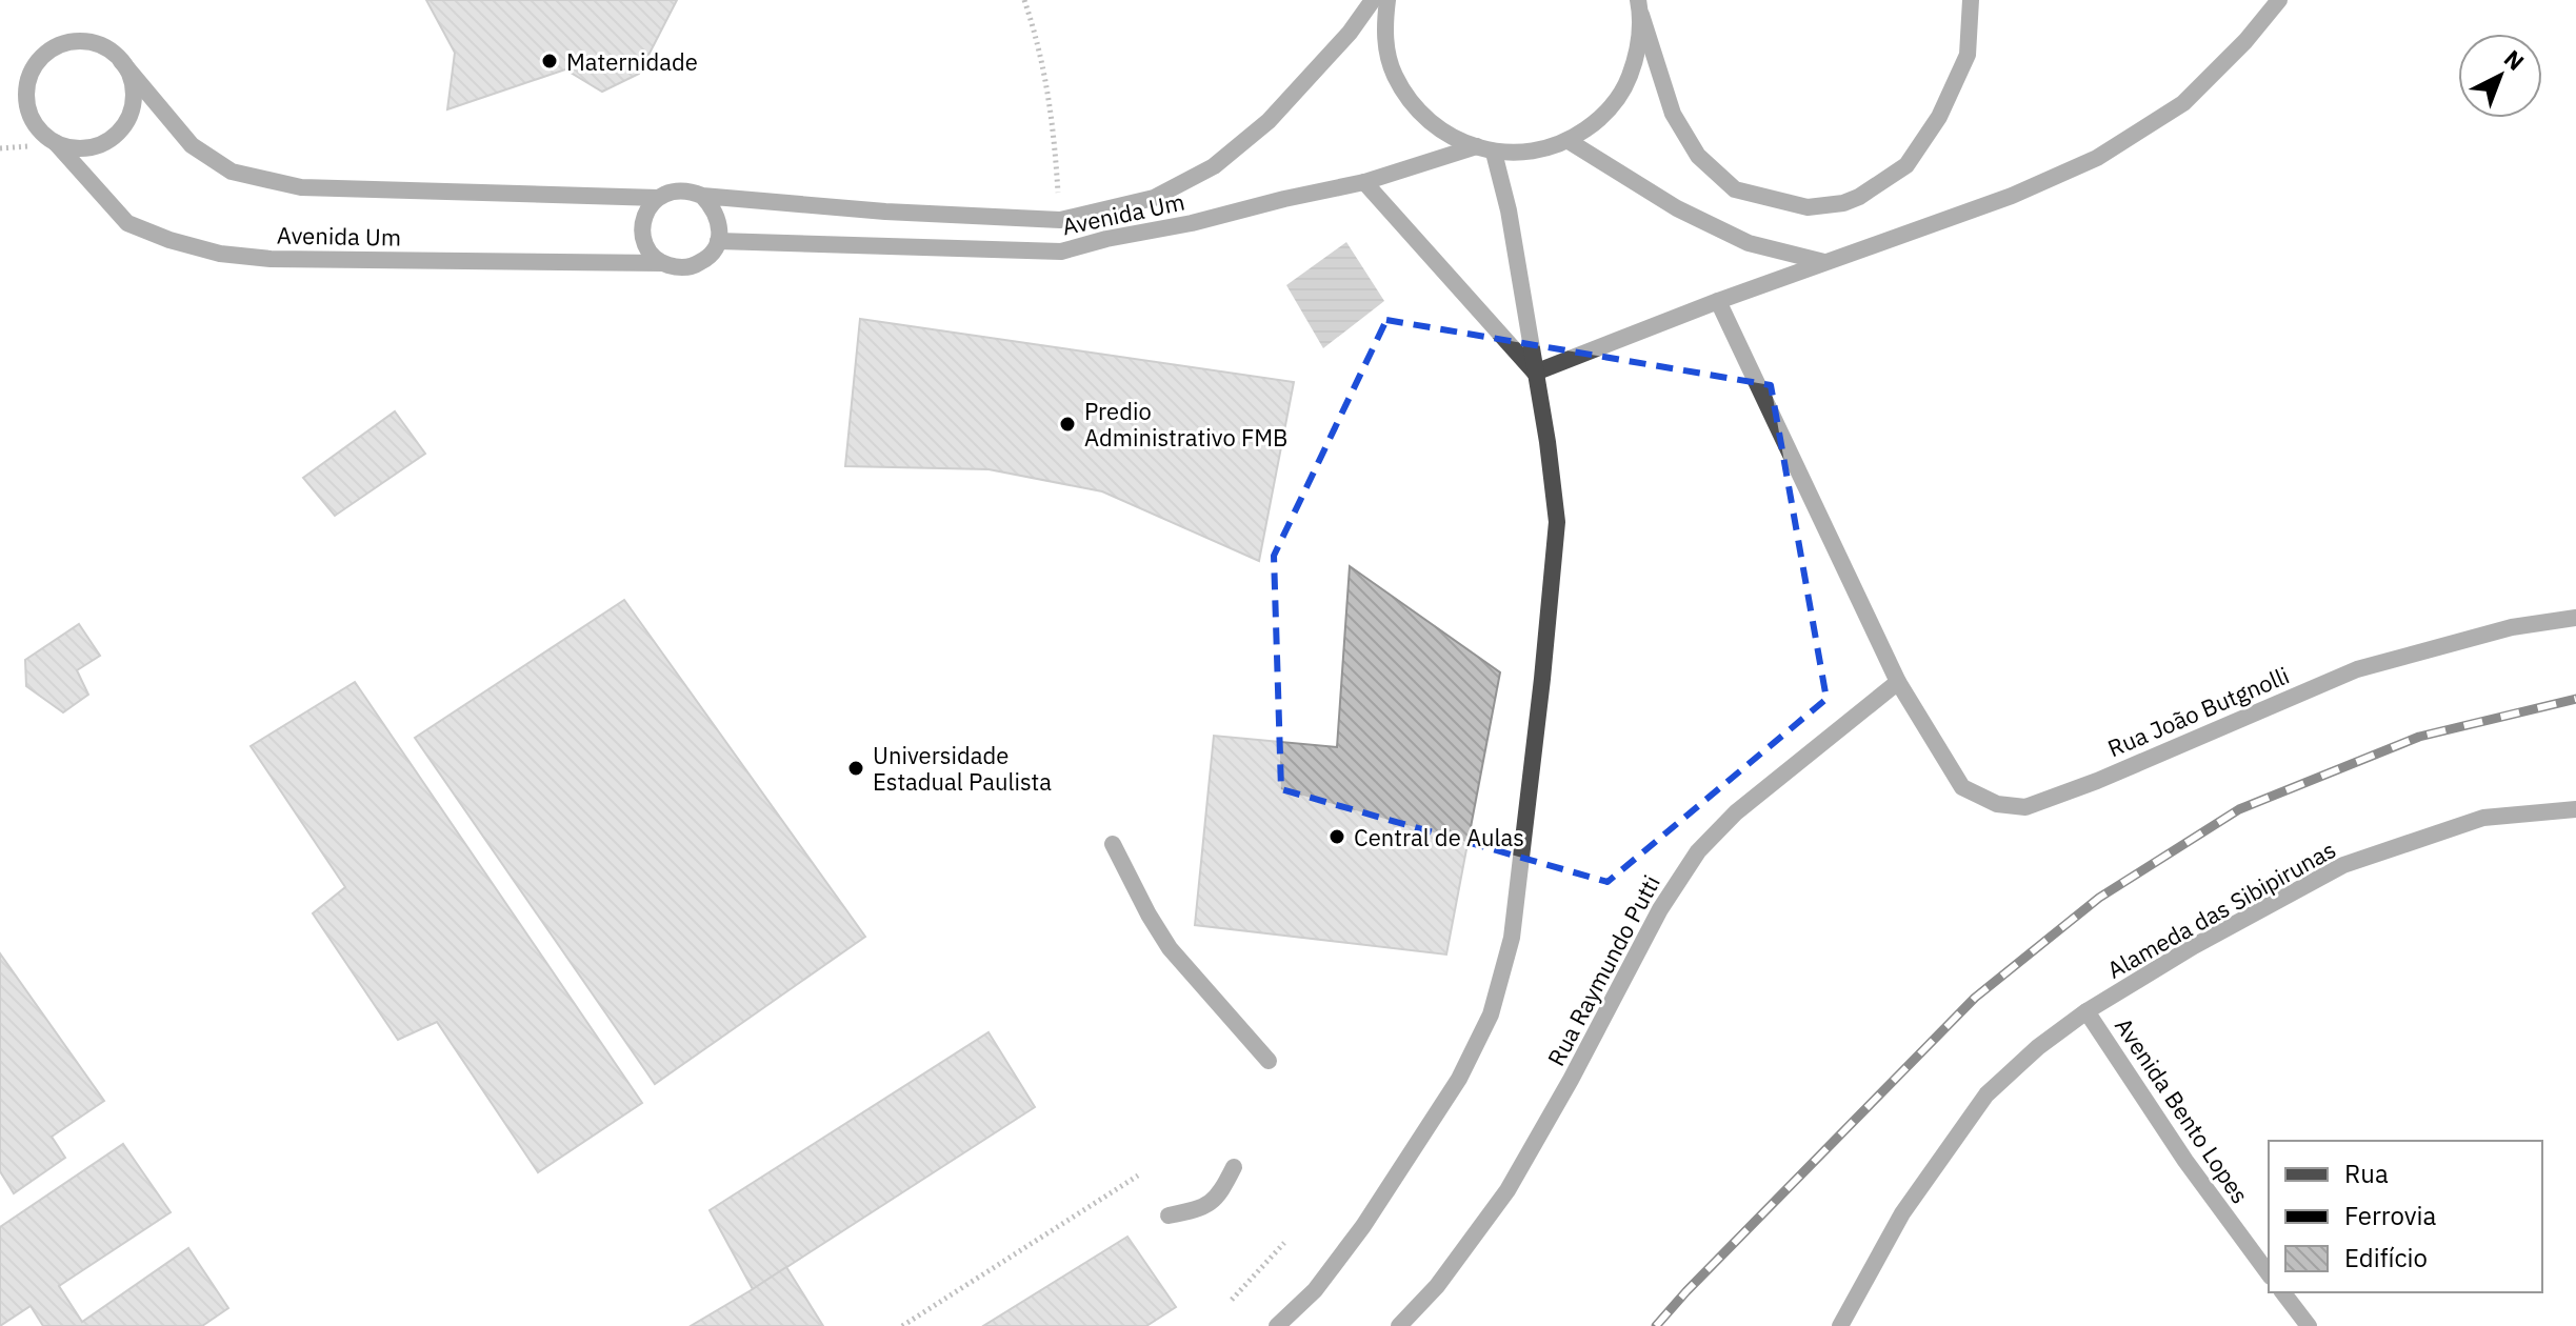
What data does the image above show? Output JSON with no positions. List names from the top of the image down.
{
  "streets": {
    "street": [
      "Avenida Um",
      "Rua João Butgnolli",
      "Alameda das Sibipirunas",
      "Rua Raymundo Putti",
      "Avenida Bento Lopes"
    ]
  },
  "crossings": [
    ["Rua João Butgnolli", "Rua Raymundo Putti"],
    ["Alameda das Sibipirunas", "Avenida Bento Lopes"]
  ],
  "places": [
    "Maternidade",
    "Predio Administrativo FMB",
    "Universidade Estadual Paulista",
    "Central de Aulas"
  ],
  "legend": ["Rua", "Ferrovia", "Edifício"],
  "north": "top right"
}
